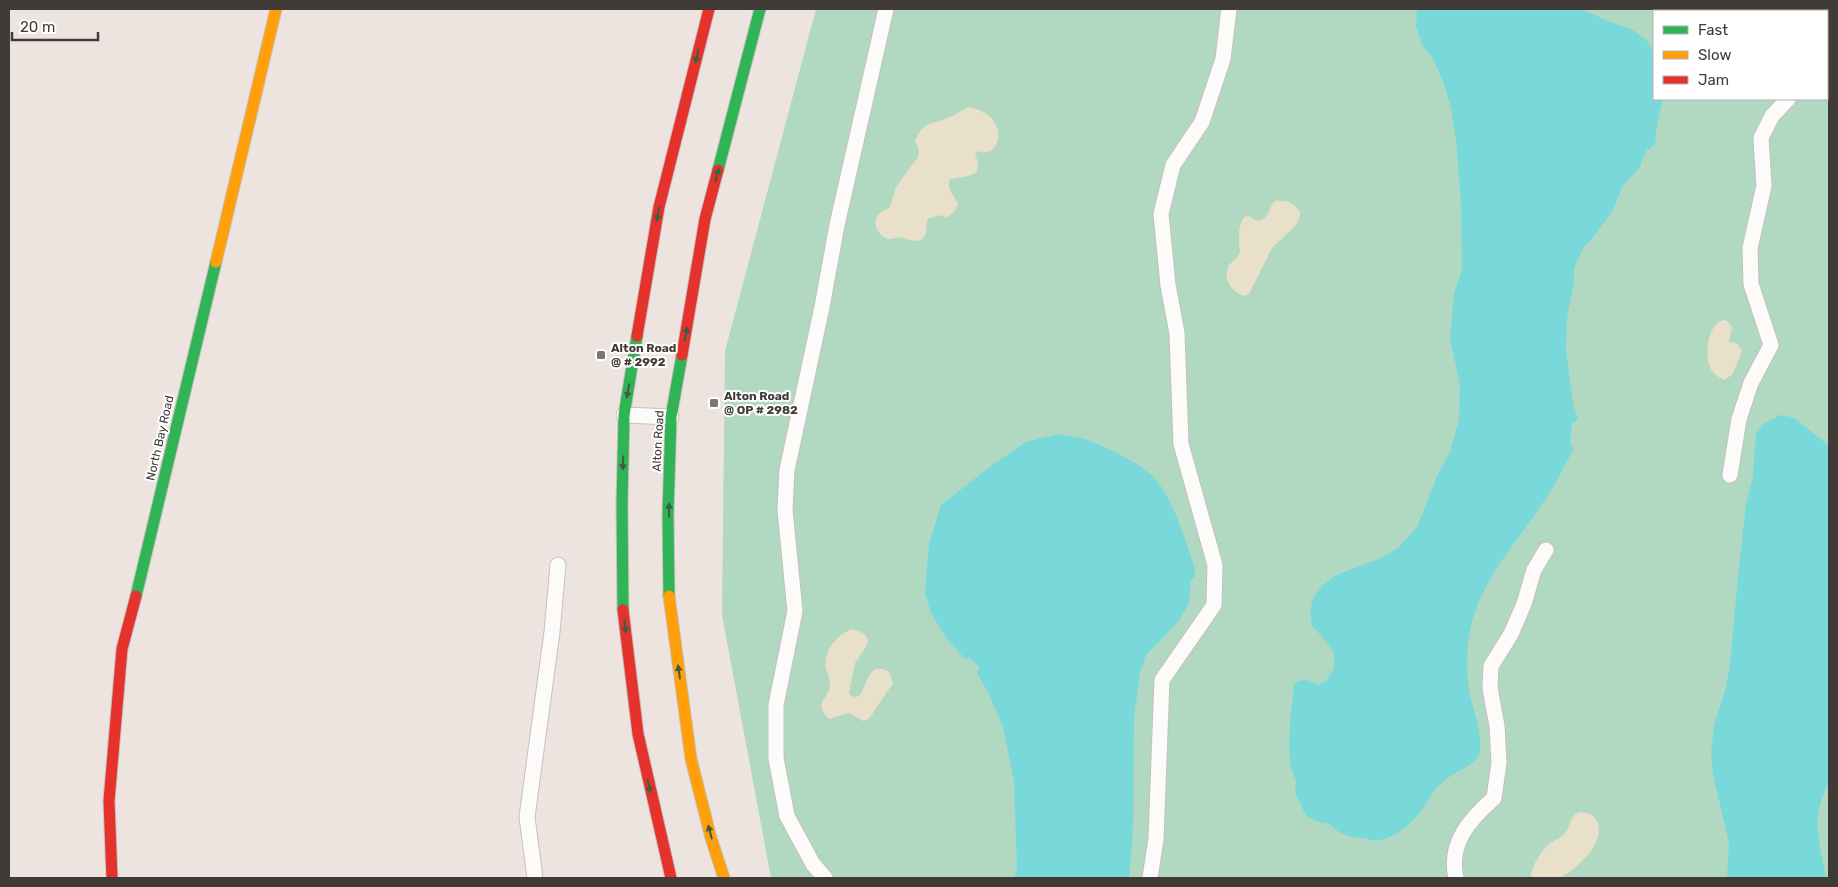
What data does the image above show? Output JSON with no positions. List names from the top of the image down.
{
  "streets": {
    "main road": ["North Bay Road", "Alton Road"]
  },
  "places": {
    "transit": ["Alton Road @ # 2992", "Alton Road @ OP # 2982"]
  },
  "legend": ["Fast", "Slow", "Jam"],
  "scale_bar": "20 m"
}
